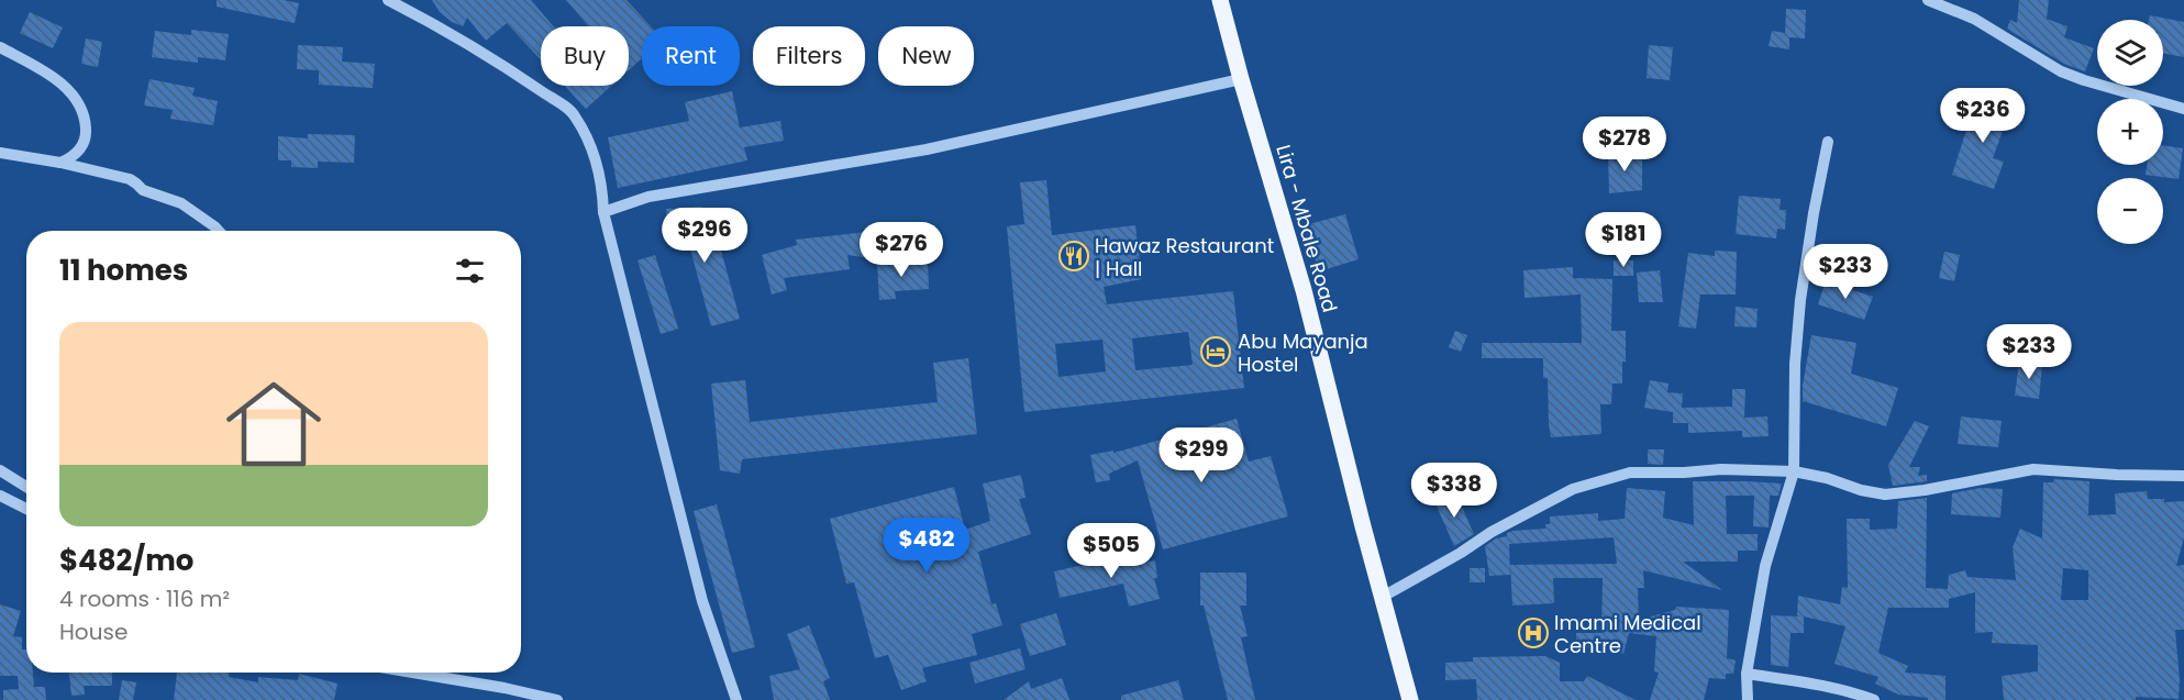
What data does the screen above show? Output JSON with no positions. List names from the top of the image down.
{
  "streets": {
    "main road": ["Lira - Mbale Road"]
  },
  "places": {
    "restaurant": ["Hawaz Restaurant | Hall"],
    "hotel": ["Abu Mayanja Hostel"],
    "hospital": ["Imami Medical Centre"]
  },
  "page": {
    "map_buttons": ["+", "−"],
    "chip": [
      "Buy",
      "Rent",
      "Filters",
      "New"
    ],
    "price": [
      "$236",
      "$278",
      "$296",
      "$181",
      "$276",
      "$233",
      "$233",
      "$299",
      "$338",
      "$482",
      "$505"
    ],
    "heading": "11 homes",
    "list": [
      {
        "name": "$482/mo",
        "note": "4 rooms · 116 m² · House"
      }
    ]
  }
}
